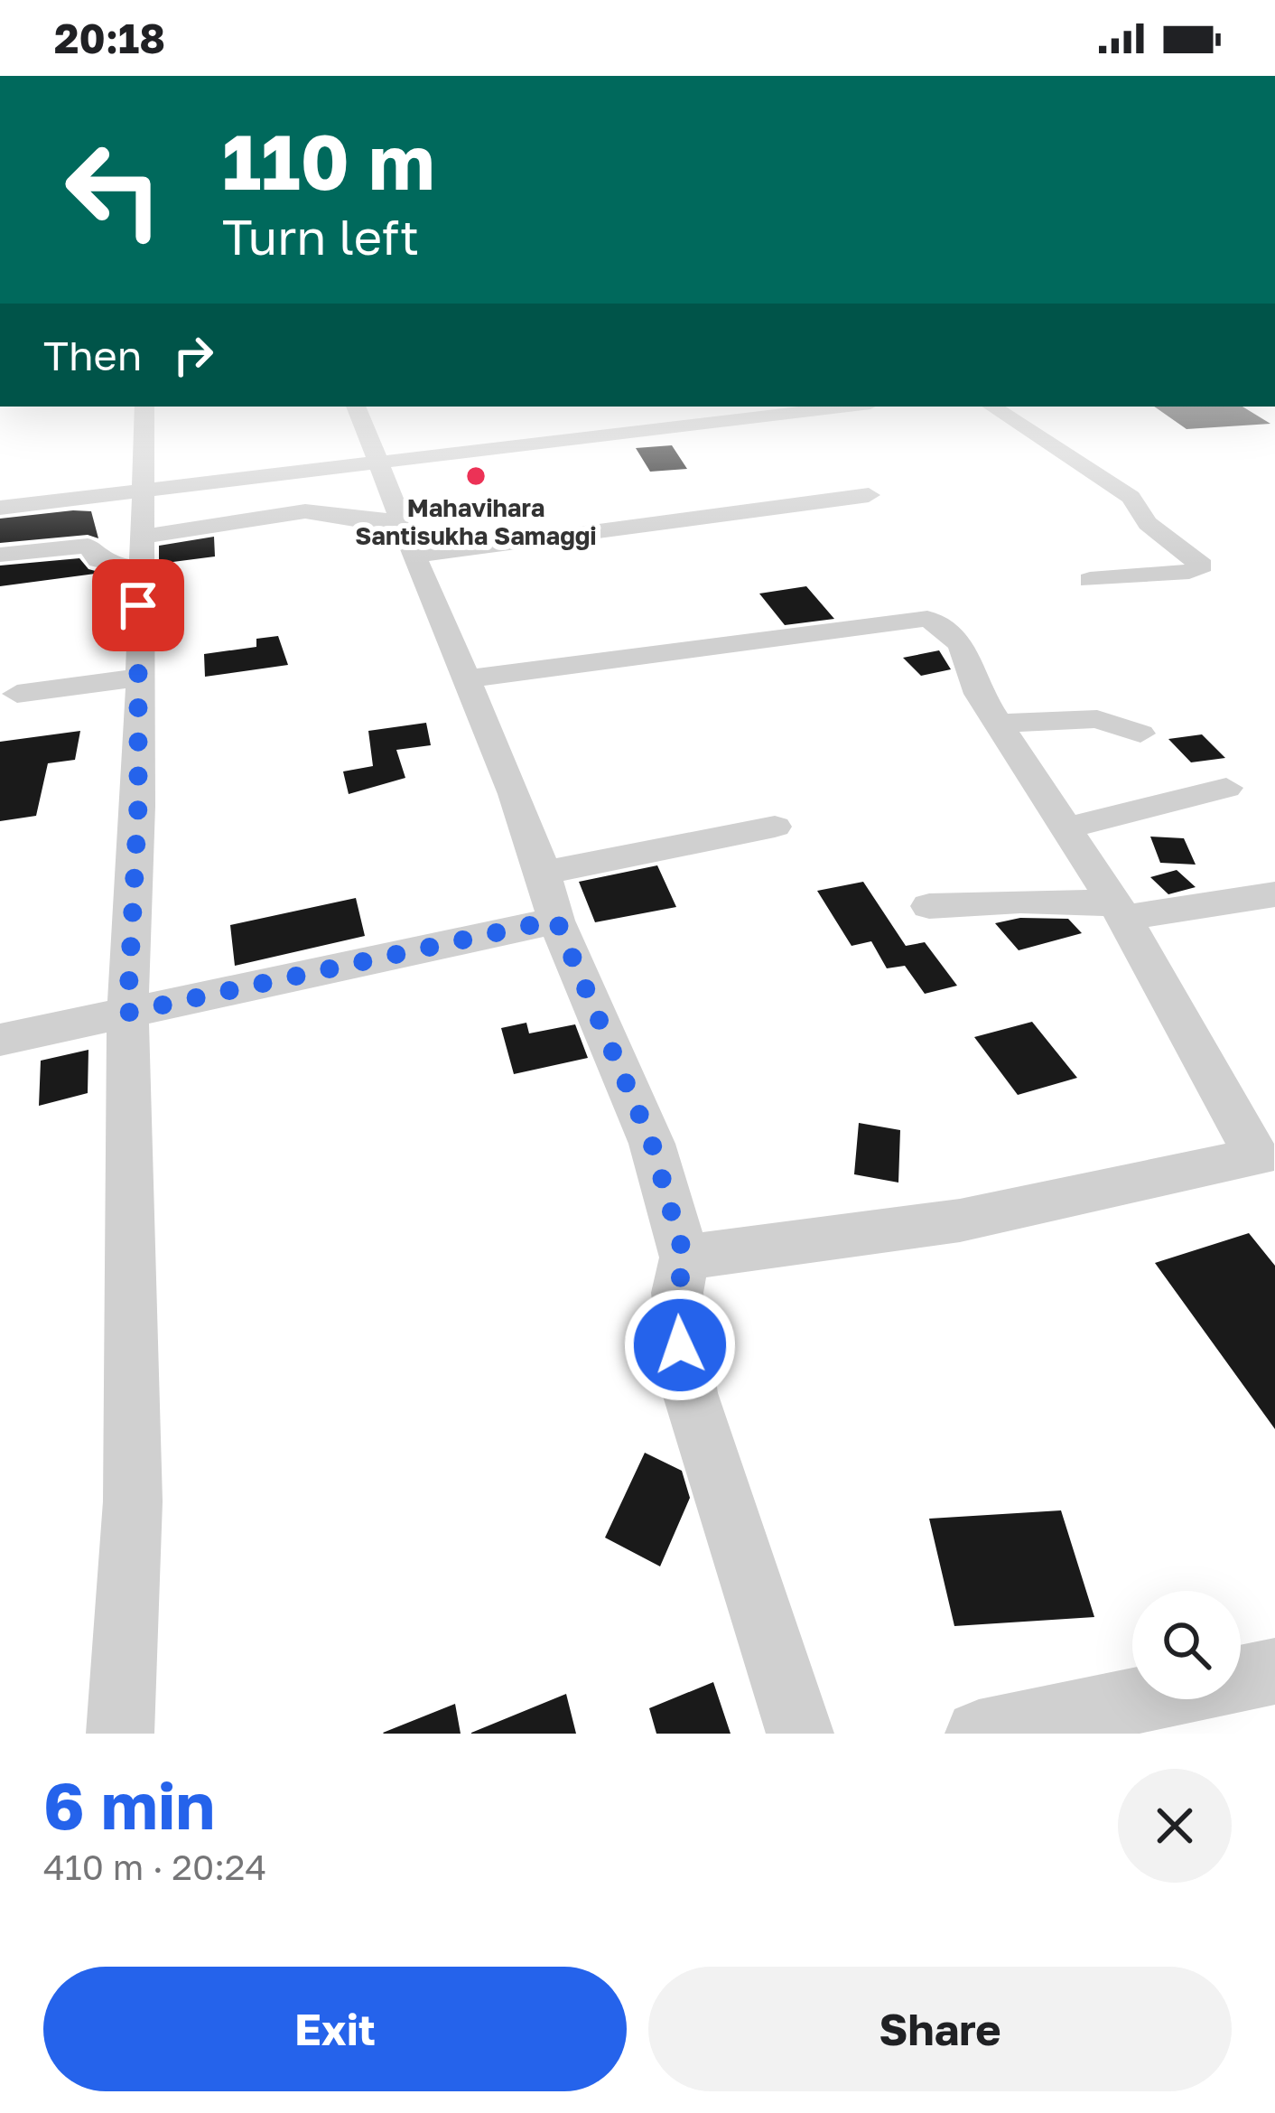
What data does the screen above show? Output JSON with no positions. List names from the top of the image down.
{
  "places": ["Mahavihara Santisukha Samaggi"],
  "page": {
    "status": "20:18",
    "turn": ["110 m", "Turn left"],
    "then": "Then",
    "heading": ["6 min", "410 m · 20:24"],
    "buttons": ["Exit", "Share"]
  }
}
